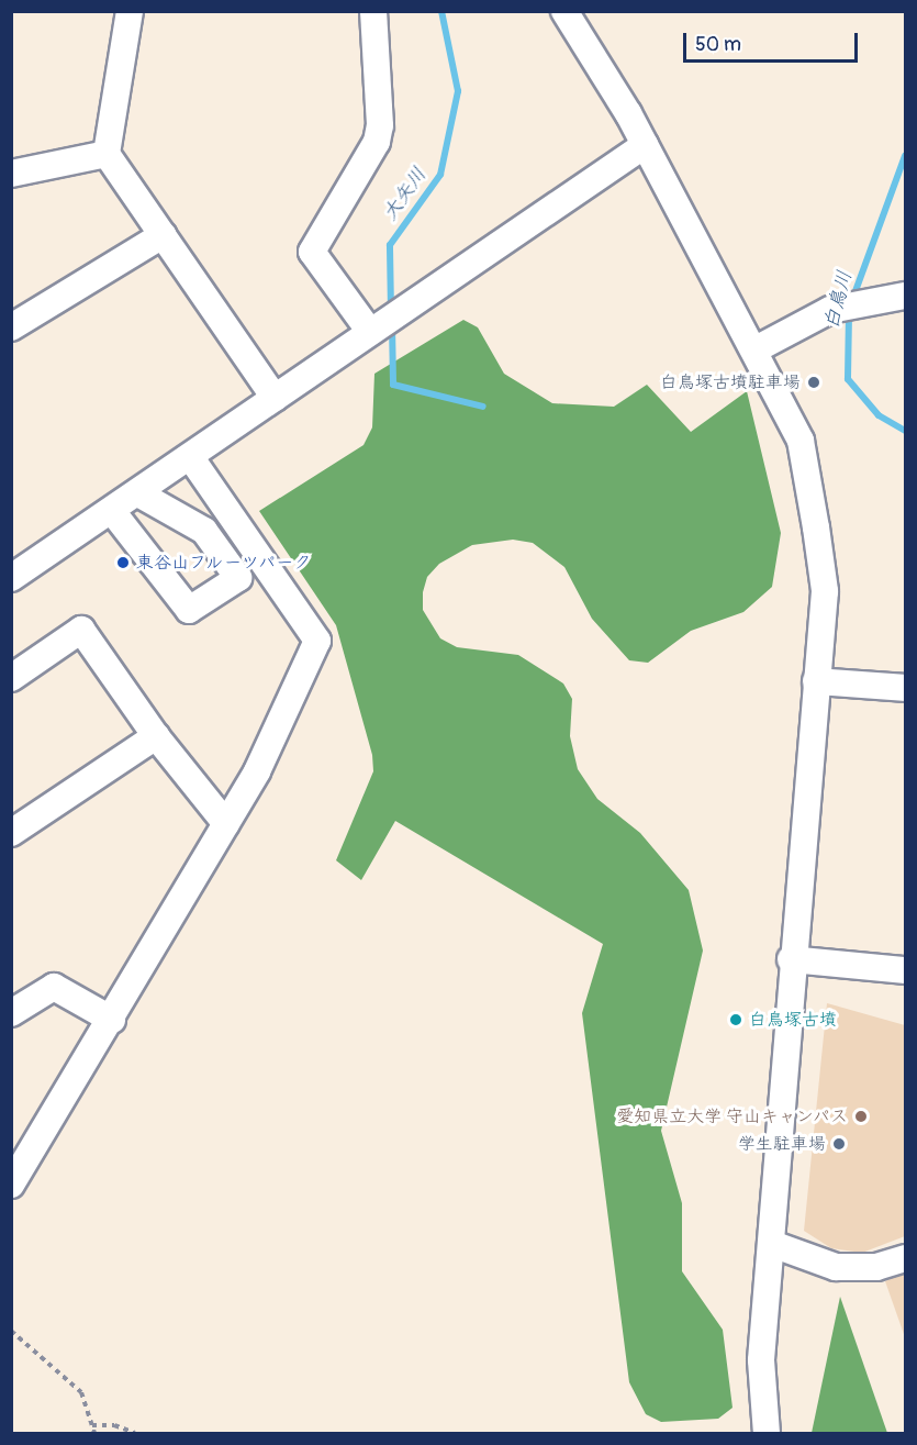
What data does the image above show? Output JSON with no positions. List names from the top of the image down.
{
  "water": ["大矢川", "白鳥川"],
  "places": [
    "白鳥塚古墳駐車場",
    "東谷山フルーツパーク",
    "白鳥塚古墳",
    "愛知県立大学 守山キャンパス",
    "学生駐車場"
  ],
  "scale_bar": "50 m"
}
